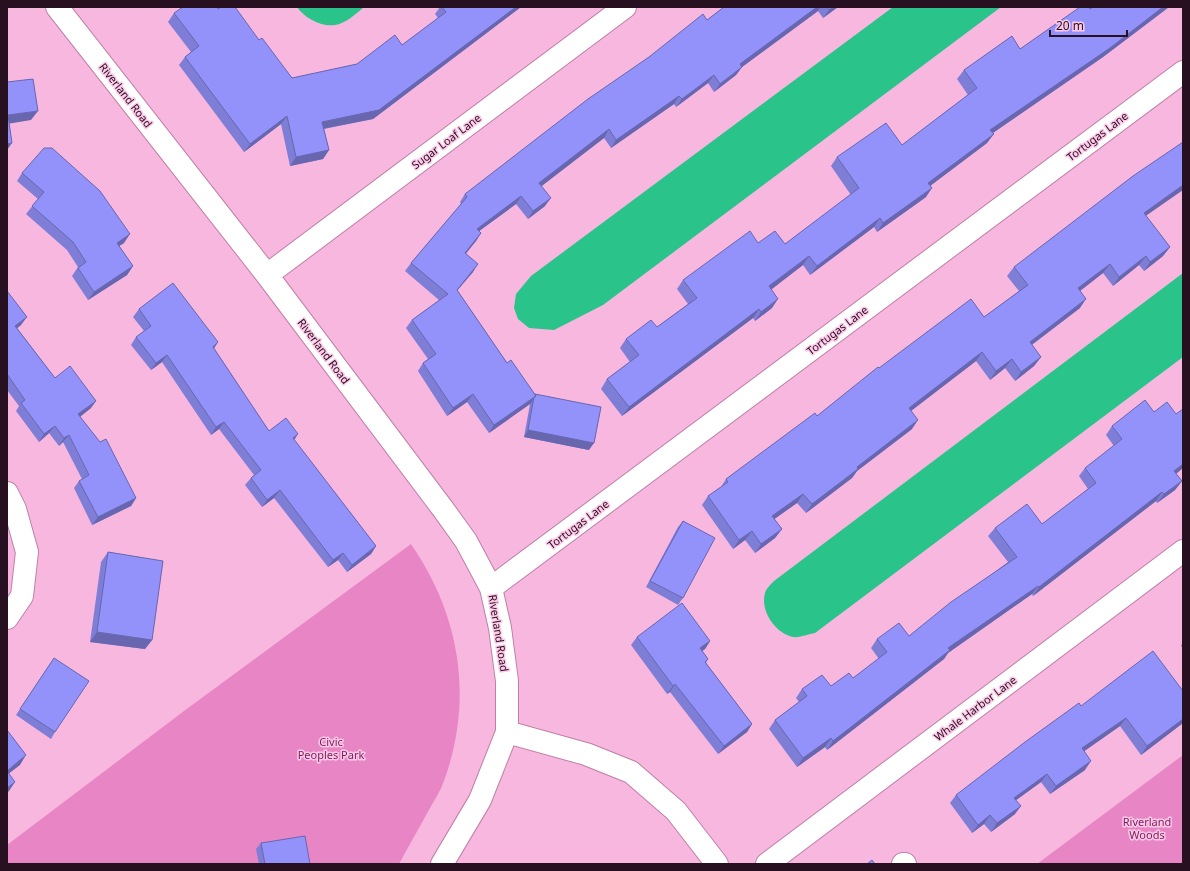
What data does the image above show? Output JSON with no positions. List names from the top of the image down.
{
  "streets": {
    "street": [
      "Riverland Road",
      "Tortugas Lane",
      "Sugar Loaf Lane",
      "Whale Harbor Lane"
    ]
  },
  "crossings": [
    ["Riverland Road", "Tortugas Lane"],
    ["Riverland Road", "Sugar Loaf Lane"]
  ],
  "parks": ["Civic Peoples Park", "Riverland Woods"],
  "scale_bar": "20 m"
}
